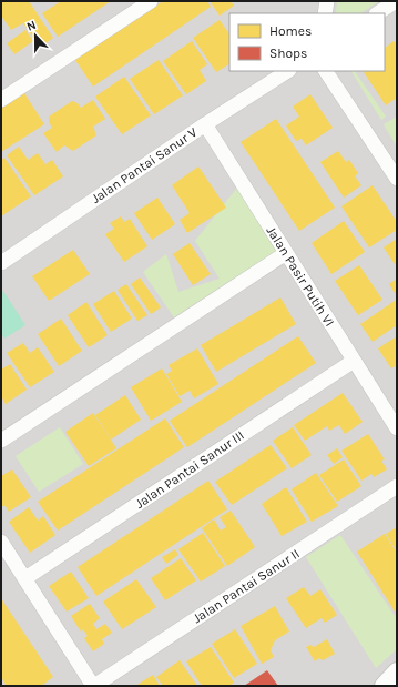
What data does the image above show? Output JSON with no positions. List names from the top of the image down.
{
  "streets": {
    "street": [
      "Jalan Pantai Sanur V",
      "Jalan Pasir Putih VI",
      "Jalan Pantai Sanur III",
      "Jalan Pantai Sanur II"
    ]
  },
  "crossings": [
    ["Jalan Pantai Sanur V", "Jalan Pasir Putih VI"],
    ["Jalan Pasir Putih VI", "Jalan Pantai Sanur III"]
  ],
  "legend": ["Homes", "Shops"],
  "north": "top"
}
